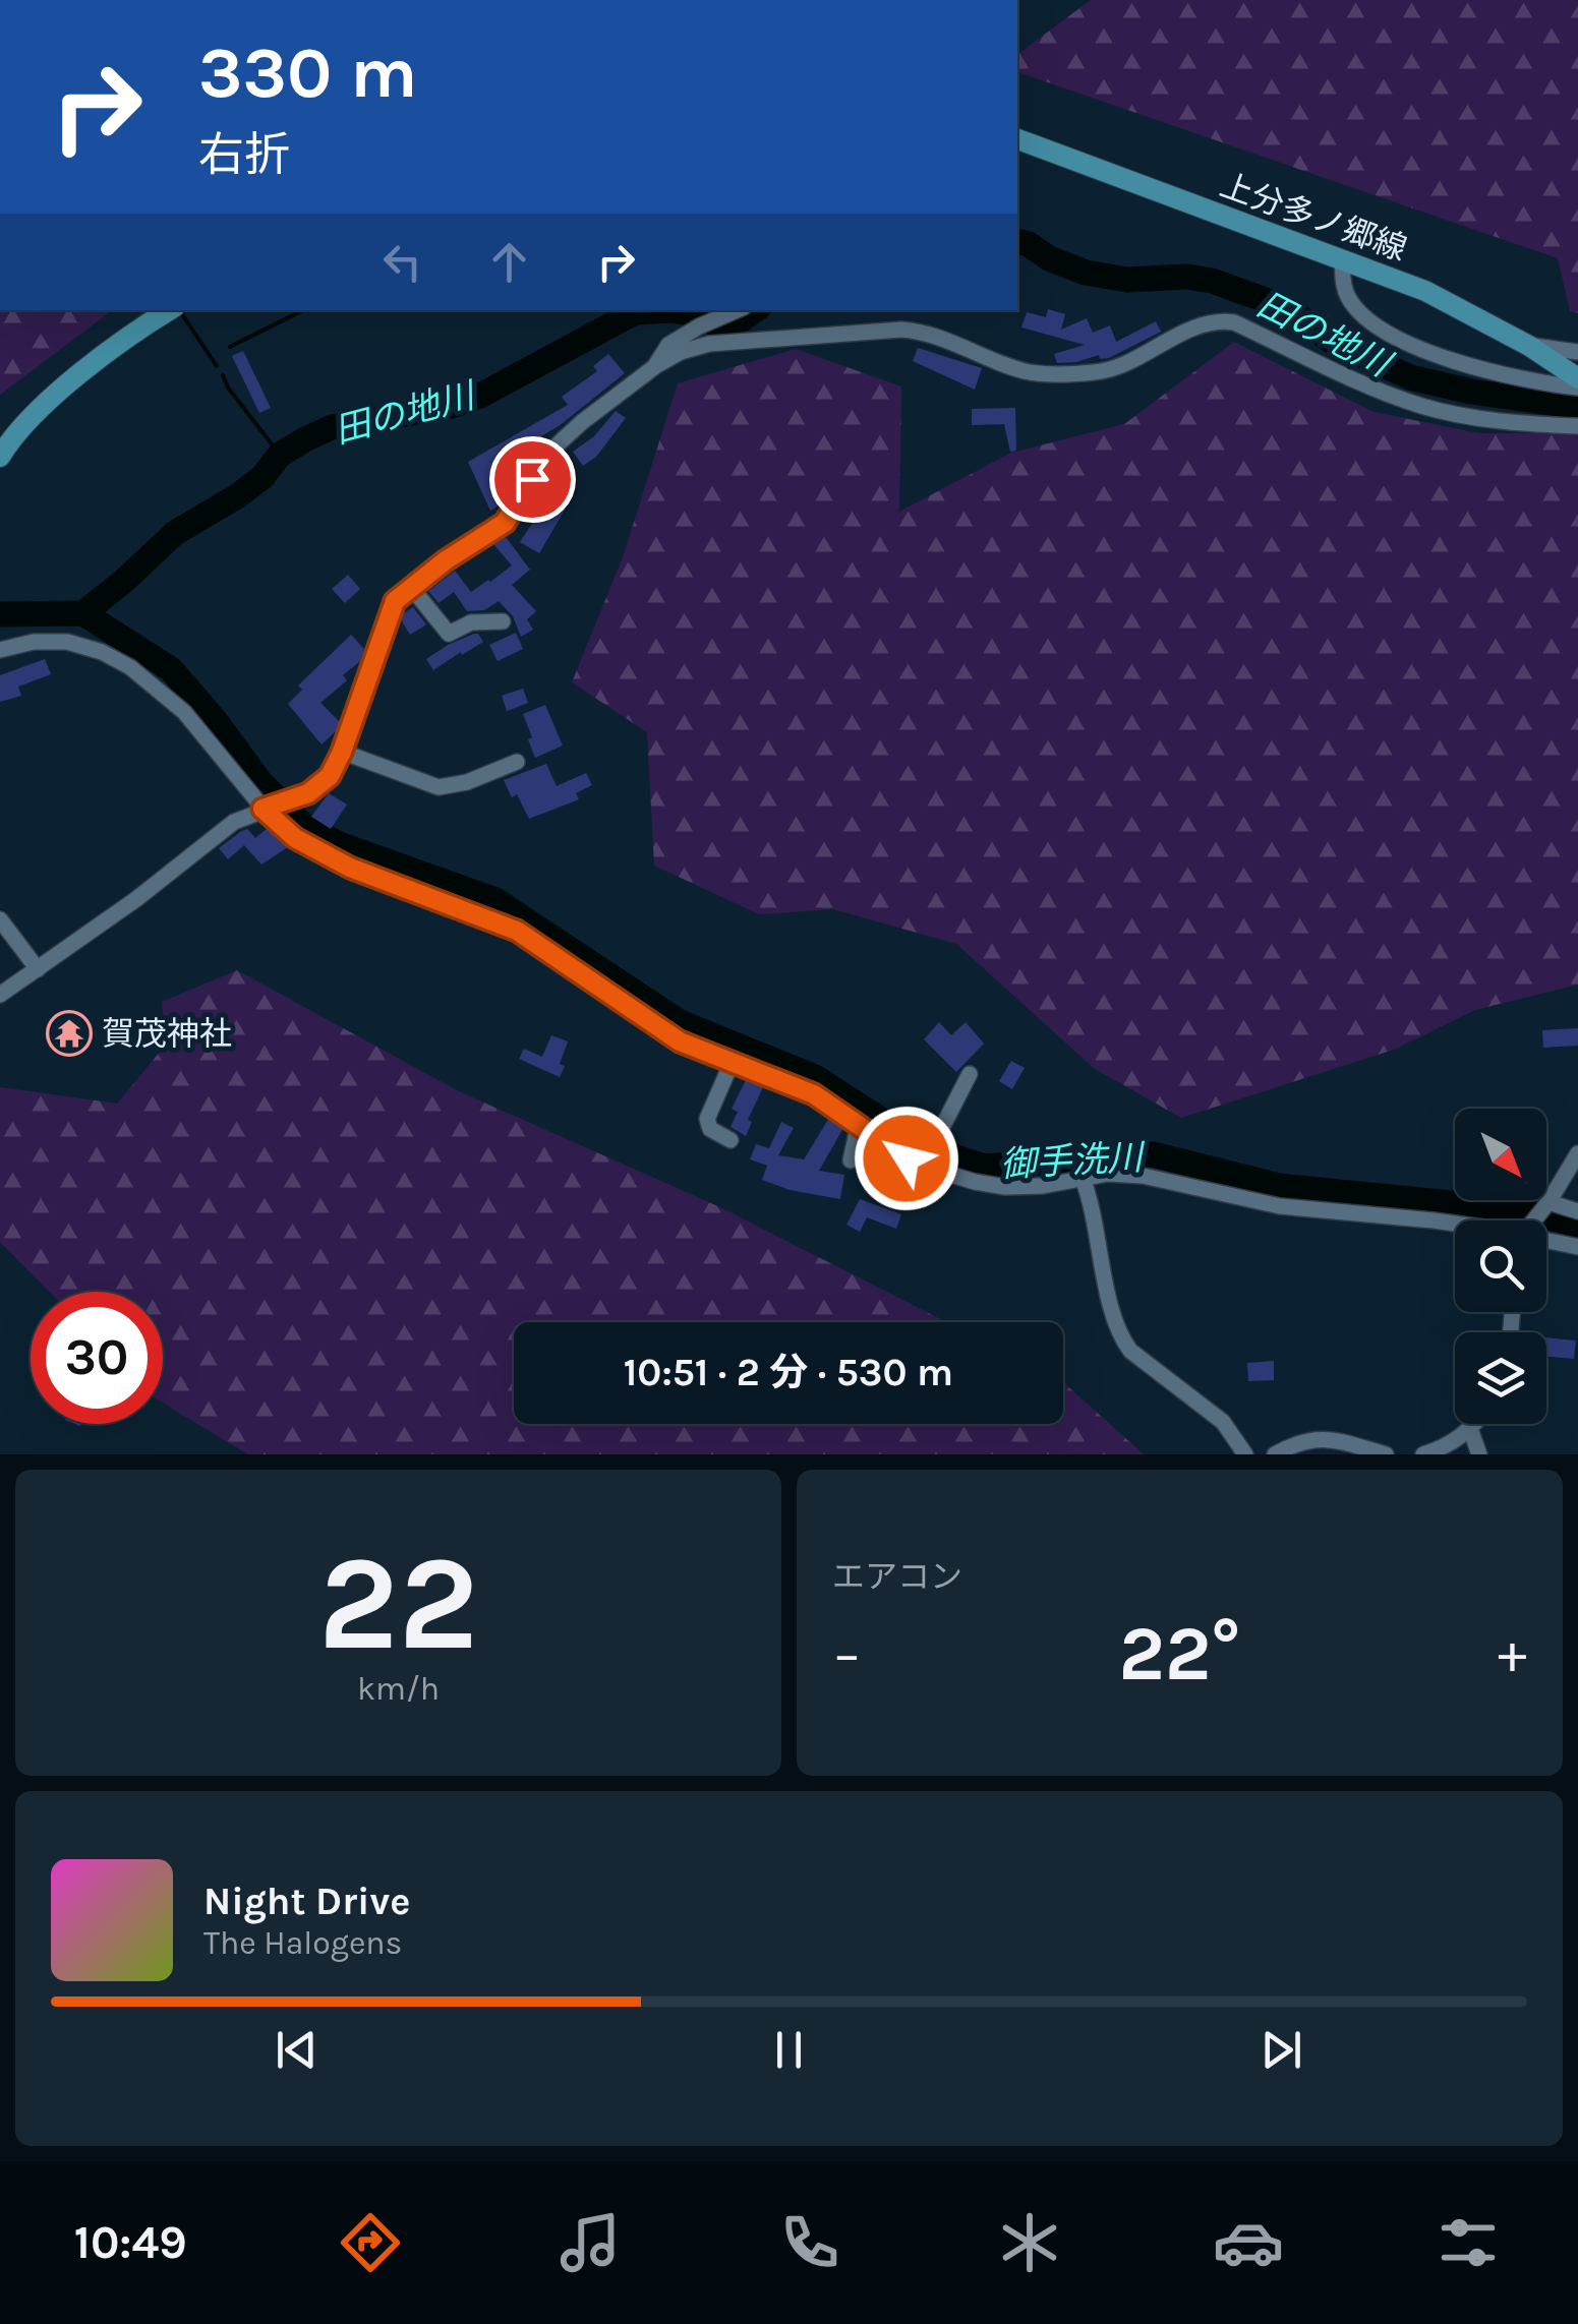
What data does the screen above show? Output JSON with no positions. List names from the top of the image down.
{
  "streets": {
    "main road": ["上分多ノ郷線"]
  },
  "water": ["田の地川", "御手洗川"],
  "places": {
    "temple": ["賀茂神社"]
  },
  "north": "bottom right",
  "page": {
    "turn": ["330 m", "右折"],
    "limit": "30",
    "trip": "10:51 · 2 分 · 530 m",
    "tile": [
      ["22", "km/h"],
      "エアコン"
    ],
    "heat": ["−", "22°", "+"],
    "song": ["Night Drive", "The Halogens"],
    "tabs": "10:49"
  }
}
